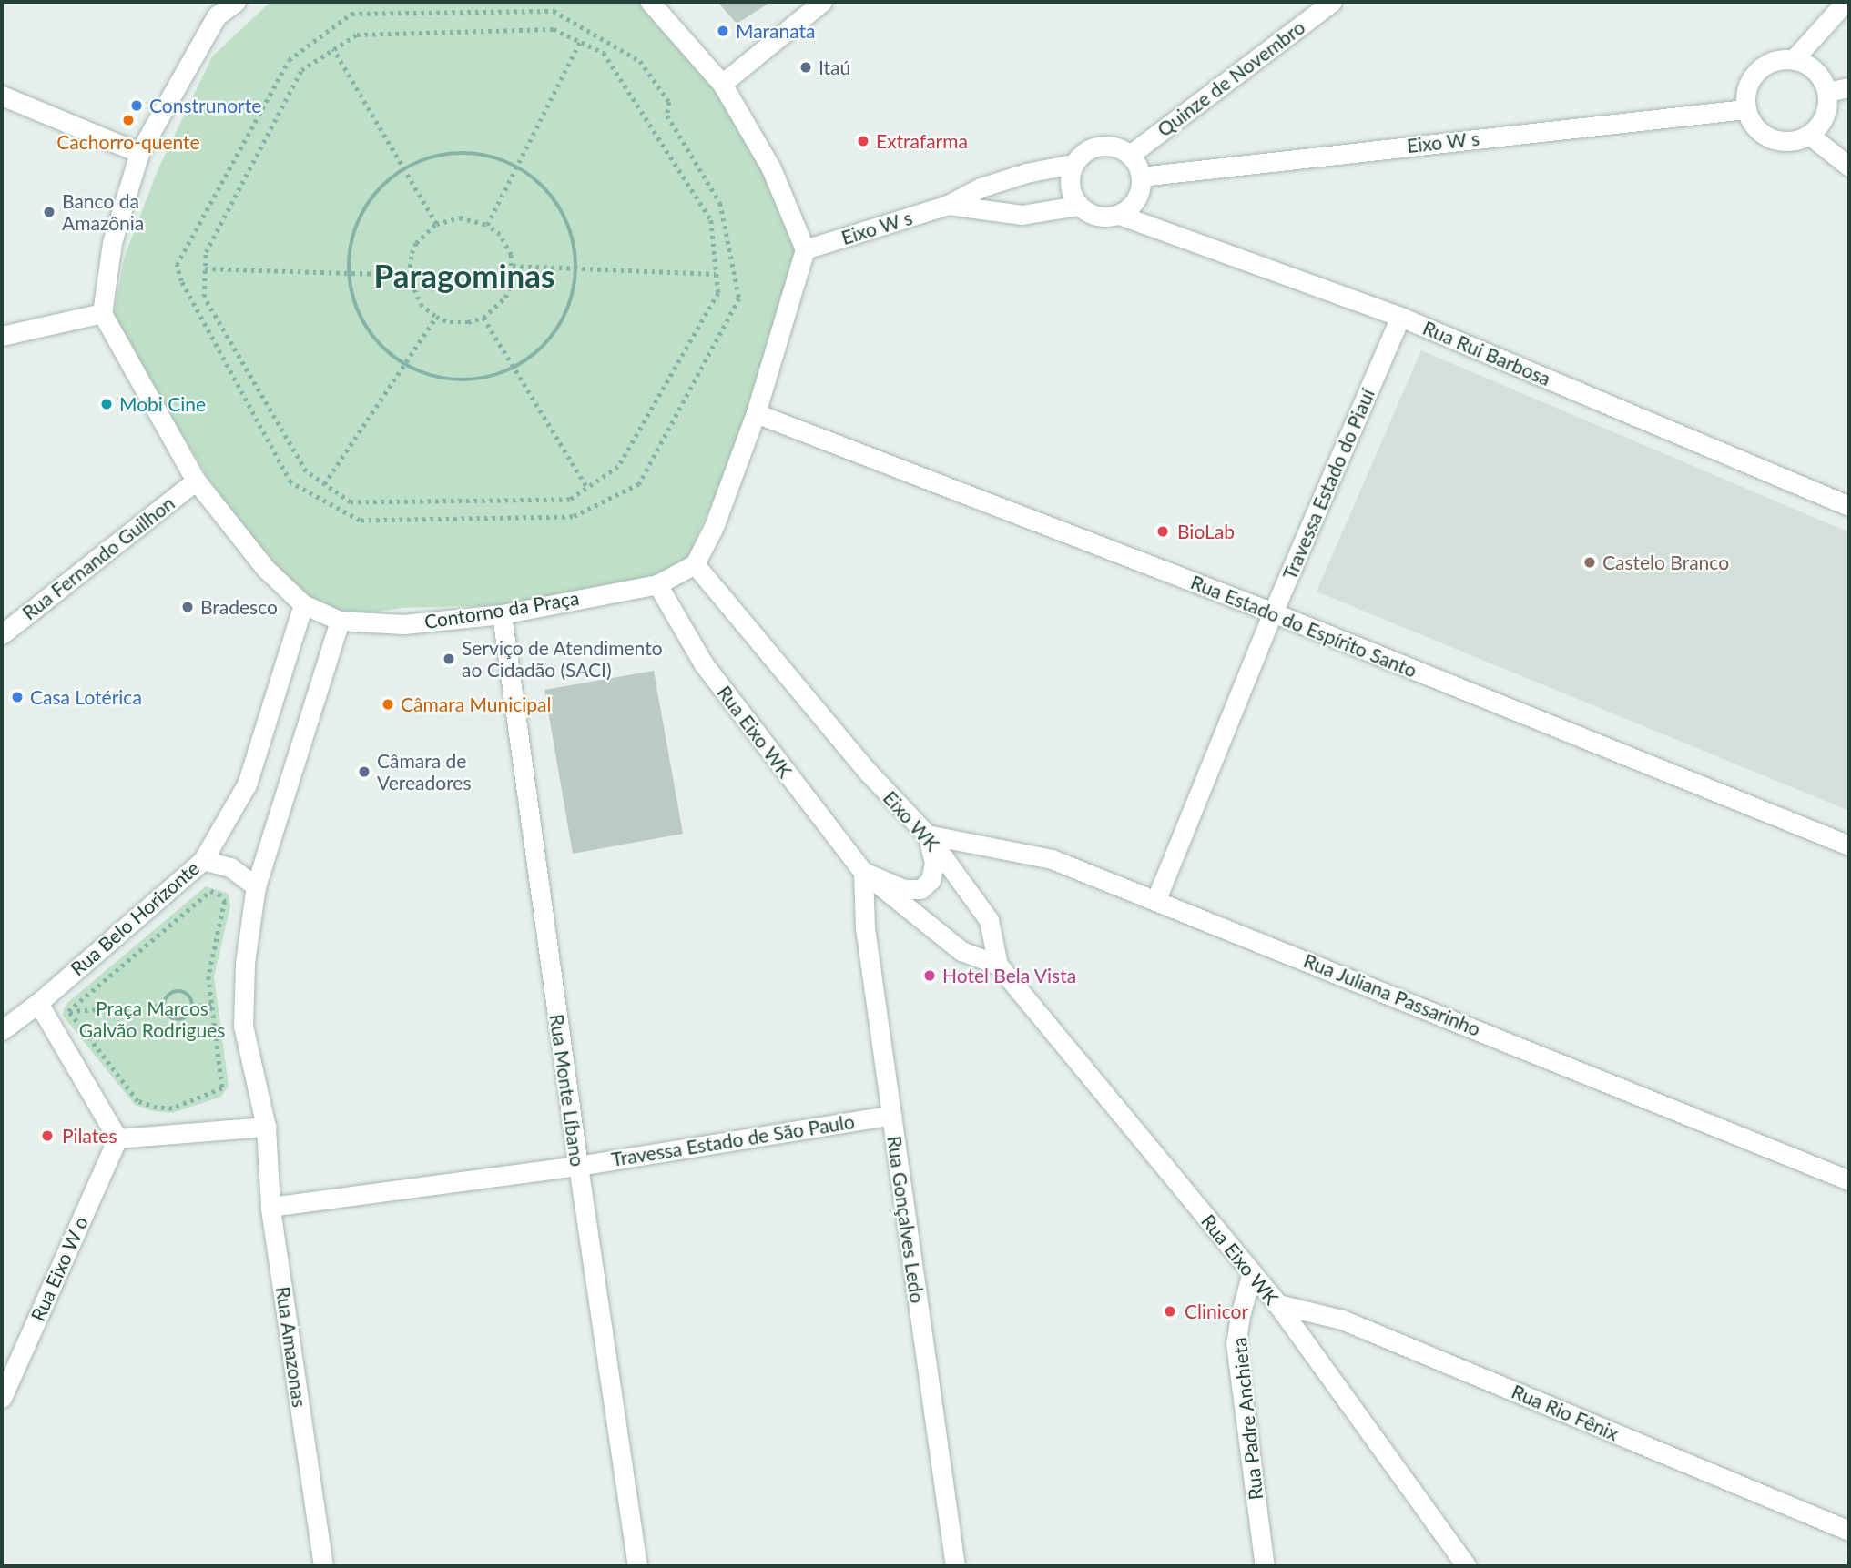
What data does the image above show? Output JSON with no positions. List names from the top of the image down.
{
  "streets": {
    "street": [
      "Quinze de Novembro",
      "Eixo W s",
      "Rua Rui Barbosa",
      "Travessa Estado do Piauí",
      "Rua Fernando Guilhon",
      "Contorno da Praça",
      "Rua Estado do Espírito Santo",
      "Rua Eixo WK",
      "Eixo WK",
      "Rua Belo Horizonte",
      "Rua Juliana Passarinho",
      "Rua Monte Líbano",
      "Travessa Estado de São Paulo",
      "Rua Gonçalves Ledo",
      "Rua Eixo W o",
      "Rua Amazonas",
      "Rua Rio Fênix",
      "Rua Padre Anchieta"
    ]
  },
  "crossings": [
    ["Quinze de Novembro", "Eixo W s"],
    ["Quinze de Novembro", "Rua Rui Barbosa"],
    ["Eixo W s", "Rua Rui Barbosa"],
    ["Rua Rui Barbosa", "Travessa Estado do Piauí"],
    ["Travessa Estado do Piauí", "Rua Estado do Espírito Santo"],
    ["Travessa Estado do Piauí", "Rua Juliana Passarinho"],
    ["Rua Fernando Guilhon", "Contorno da Praça"],
    ["Contorno da Praça", "Rua Eixo WK"],
    ["Contorno da Praça", "Eixo WK"],
    ["Contorno da Praça", "Rua Belo Horizonte"],
    ["Contorno da Praça", "Rua Monte Líbano"],
    ["Contorno da Praça", "Rua Amazonas"],
    ["Rua Eixo WK", "Eixo WK"],
    ["Rua Eixo WK", "Rua Gonçalves Ledo"],
    ["Rua Eixo WK", "Rua Rio Fênix"],
    ["Rua Eixo WK", "Rua Padre Anchieta"],
    ["Eixo WK", "Rua Juliana Passarinho"],
    ["Rua Monte Líbano", "Travessa Estado de São Paulo"],
    ["Travessa Estado de São Paulo", "Rua Gonçalves Ledo"],
    ["Travessa Estado de São Paulo", "Rua Amazonas"]
  ],
  "districts": ["Paragominas"],
  "parks": ["Praça Marcos Galvão Rodrigues"],
  "places": [
    "Maranata",
    "Itaú",
    "Construnorte",
    "Cachorro-quente",
    "Extrafarma",
    "Banco da Amazônia",
    "Mobi Cine",
    "BioLab",
    "Castelo Branco",
    "Bradesco",
    "Serviço de Atendimento ao Cidadão (SACI)",
    "Casa Lotérica",
    "Câmara Municipal",
    "Câmara de Vereadores",
    "Hotel Bela Vista",
    "Pilates",
    "Clinicor"
  ]
}
